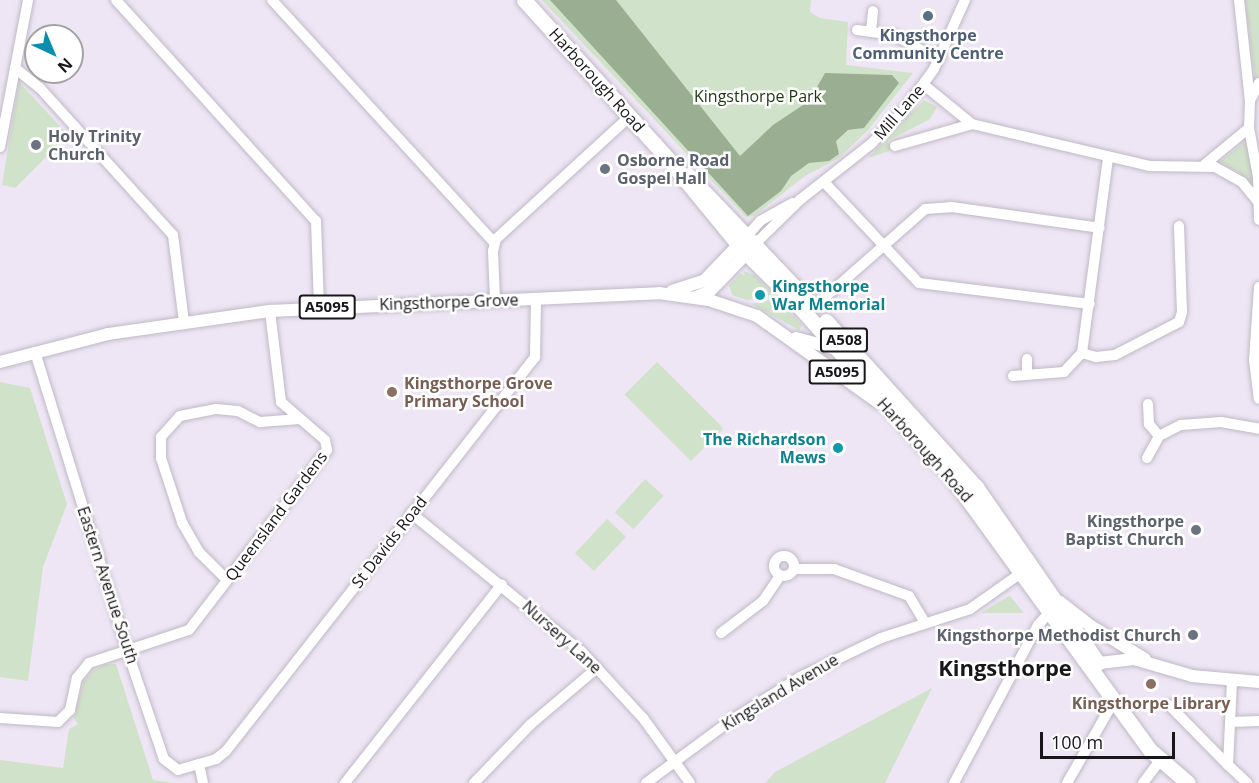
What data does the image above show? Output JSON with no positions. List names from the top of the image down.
{
  "streets": {
    "highway": ["Harborough Road", "A508"],
    "main road": ["Kingsthorpe Grove", "A5095"],
    "street": [
      "Mill Lane",
      "Queensland Gardens",
      "St Davids Road",
      "Eastern Avenue South",
      "Nursery Lane",
      "Kingsland Avenue"
    ]
  },
  "crossings": [
    ["Harborough Road", "Mill Lane"],
    ["Harborough Road", "Kingsthorpe Grove"],
    ["Harborough Road", "A5095"],
    ["Harborough Road", "A508"],
    ["Harborough Road", "Kingsland Avenue"],
    ["Mill Lane", "A5095"],
    ["Kingsthorpe Grove", "A5095"],
    ["Kingsthorpe Grove", "St Davids Road"],
    ["Kingsthorpe Grove", "Eastern Avenue South"],
    ["Queensland Gardens", "Eastern Avenue South"],
    ["St Davids Road", "Eastern Avenue South"],
    ["St Davids Road", "Nursery Lane"],
    ["Nursery Lane", "Kingsland Avenue"]
  ],
  "districts": ["Kingsthorpe"],
  "parks": ["Kingsthorpe Park"],
  "places": [
    "Kingsthorpe Community Centre",
    "Holy Trinity Church",
    "Osborne Road Gospel Hall",
    "Kingsthorpe War Memorial",
    "Kingsthorpe Grove Primary School",
    "The Richardson Mews",
    "Kingsthorpe Baptist Church",
    "Kingsthorpe Methodist Church",
    "Kingsthorpe Library"
  ],
  "scale_bar": "100 m",
  "north": "bottom right"
}
